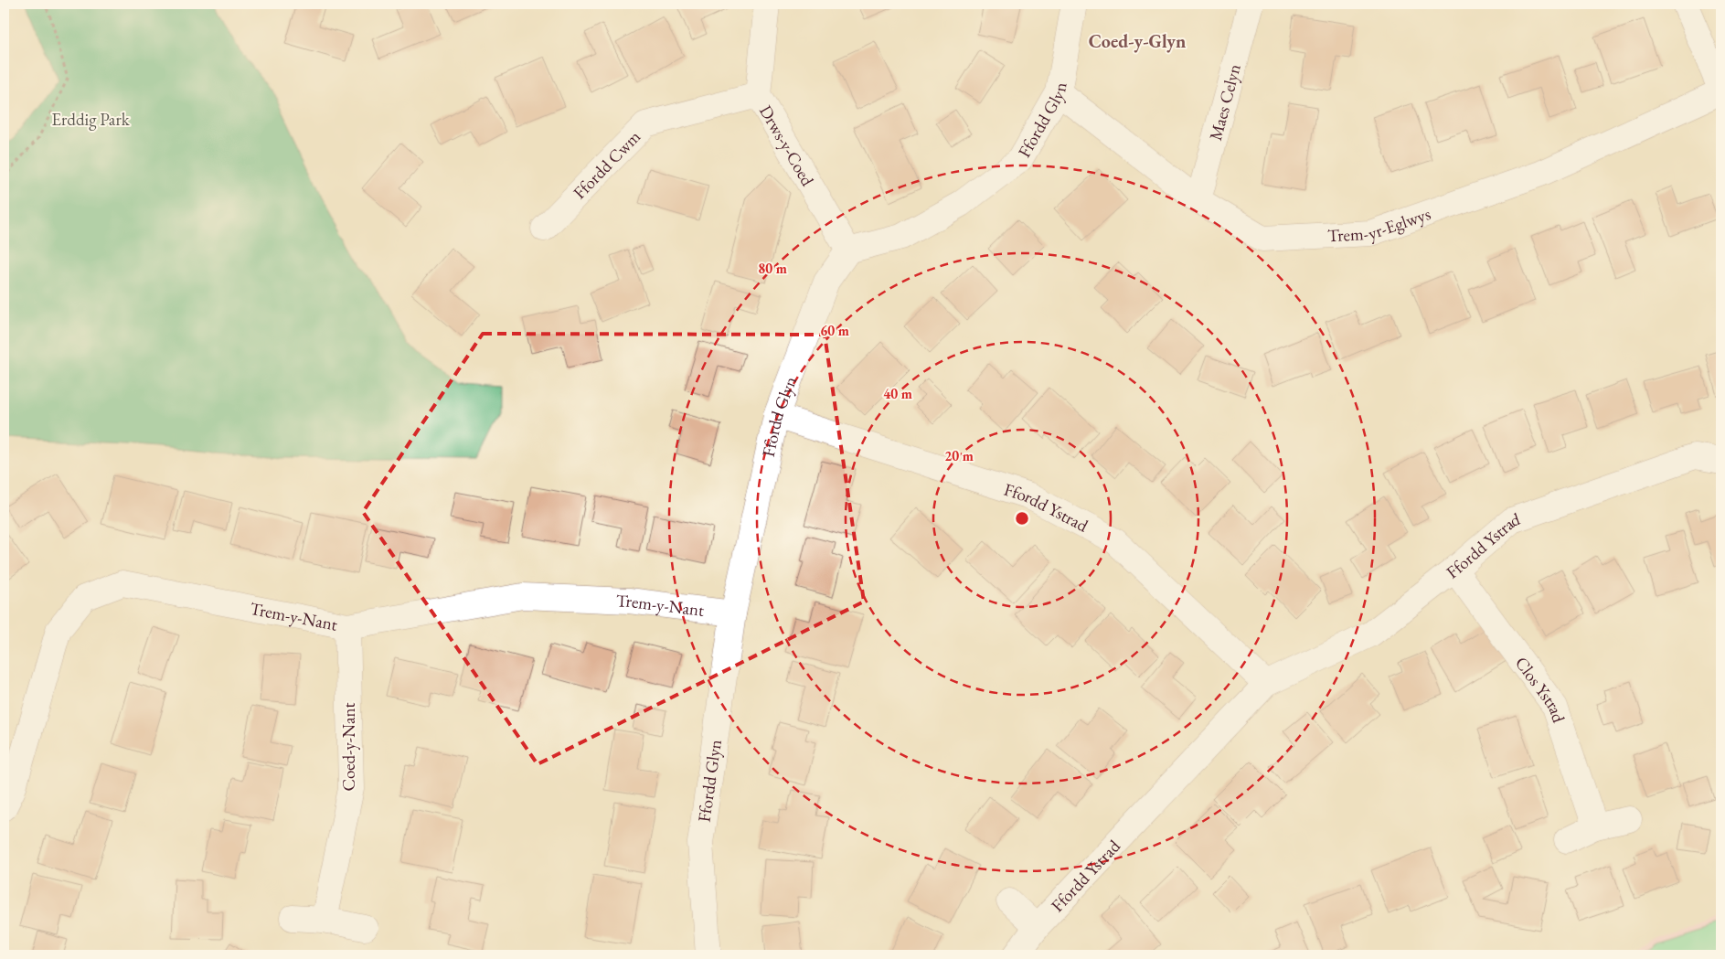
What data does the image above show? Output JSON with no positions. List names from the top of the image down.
{
  "streets": {
    "street": [
      "Maes Celyn",
      "Ffordd Glyn",
      "Drws-y-Coed",
      "Ffordd Cwm",
      "Trem-yr-Eglwys",
      "Ffordd Ystrad",
      "Trem-y-Nant",
      "Clos Ystrad",
      "Coed-y-Nant"
    ]
  },
  "crossings": [
    ["Maes Celyn", "Trem-yr-Eglwys"],
    ["Ffordd Glyn", "Drws-y-Coed"],
    ["Ffordd Glyn", "Trem-yr-Eglwys"],
    ["Ffordd Glyn", "Ffordd Ystrad"],
    ["Ffordd Glyn", "Trem-y-Nant"],
    ["Drws-y-Coed", "Ffordd Cwm"],
    ["Ffordd Ystrad", "Clos Ystrad"],
    ["Trem-y-Nant", "Coed-y-Nant"]
  ],
  "districts": ["Coed-y-Glyn"],
  "parks": ["Erddig Park"],
  "rings": [
    "80 m",
    "60 m",
    "40 m",
    "20 m"
  ]
}
